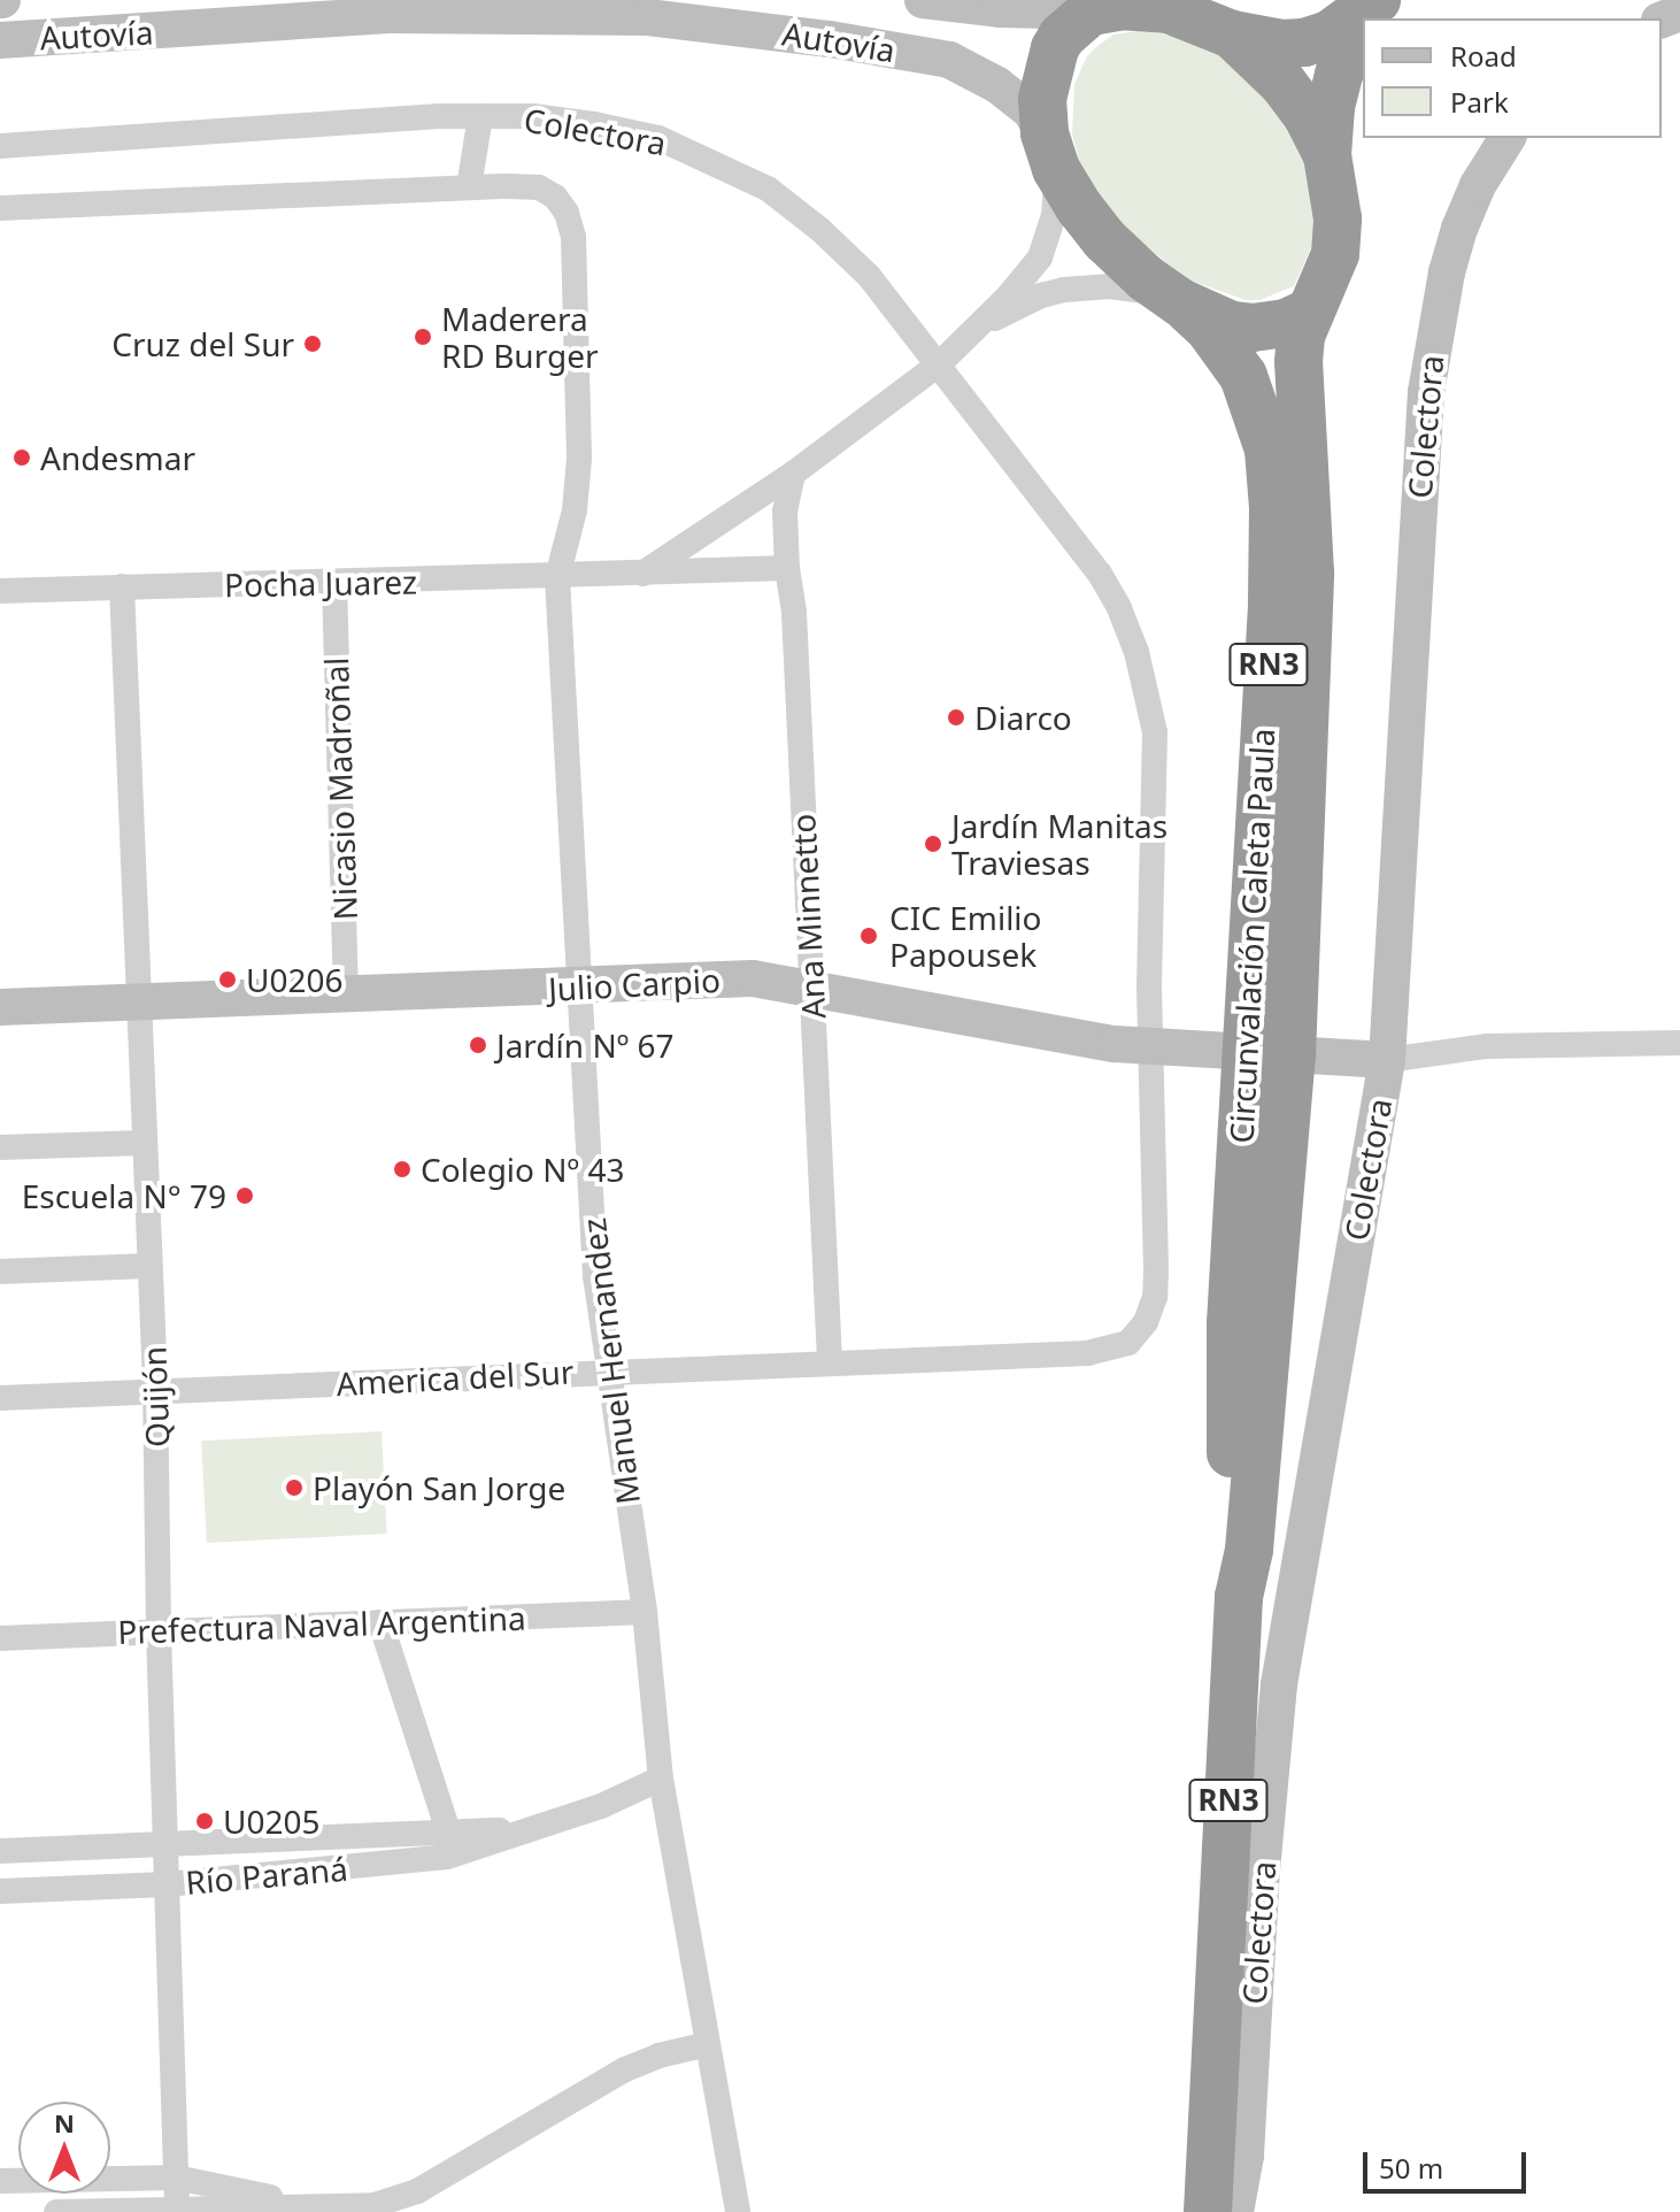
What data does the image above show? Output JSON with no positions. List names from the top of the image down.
{
  "streets": {
    "highway": ["RN3", "Circunvalación Caleta Paula"],
    "street": [
      "Autovía",
      "Colectora",
      "Pocha Juarez",
      "Nicasio Madroñal",
      "Ana Minnetto",
      "Julio Carpio",
      "Manuel Hernandez",
      "America del Sur",
      "Quijón",
      "Prefectura Naval Argentina",
      "Río Paraná"
    ]
  },
  "crossings": [
    ["Autovía", "RN3"],
    ["Autovía", "Circunvalación Caleta Paula"],
    ["Colectora", "Julio Carpio"],
    ["Colectora", "America del Sur"],
    ["Pocha Juarez", "Nicasio Madroñal"],
    ["Pocha Juarez", "Ana Minnetto"],
    ["Pocha Juarez", "Manuel Hernandez"],
    ["Pocha Juarez", "Quijón"],
    ["RN3", "Circunvalación Caleta Paula"],
    ["Nicasio Madroñal", "Julio Carpio"],
    ["Ana Minnetto", "Julio Carpio"],
    ["Ana Minnetto", "America del Sur"],
    ["Circunvalación Caleta Paula", "Julio Carpio"],
    ["Julio Carpio", "Manuel Hernandez"],
    ["Julio Carpio", "Quijón"],
    ["Manuel Hernandez", "America del Sur"],
    ["Manuel Hernandez", "Prefectura Naval Argentina"],
    ["Manuel Hernandez", "Río Paraná"],
    ["America del Sur", "Quijón"],
    ["Quijón", "Prefectura Naval Argentina"],
    ["Quijón", "Río Paraná"]
  ],
  "places": [
    "Maderera RD Burger",
    "Cruz del Sur",
    "Andesmar",
    "Diarco",
    "Jardín Manitas Traviesas",
    "CIC Emilio Papousek",
    "U0206",
    "Jardín Nº 67",
    "Colegio Nº 43",
    "Escuela N° 79",
    "Playón San Jorge",
    "U0205"
  ],
  "legend": ["Road", "Park"],
  "scale_bar": "50 m",
  "north": "top"
}
